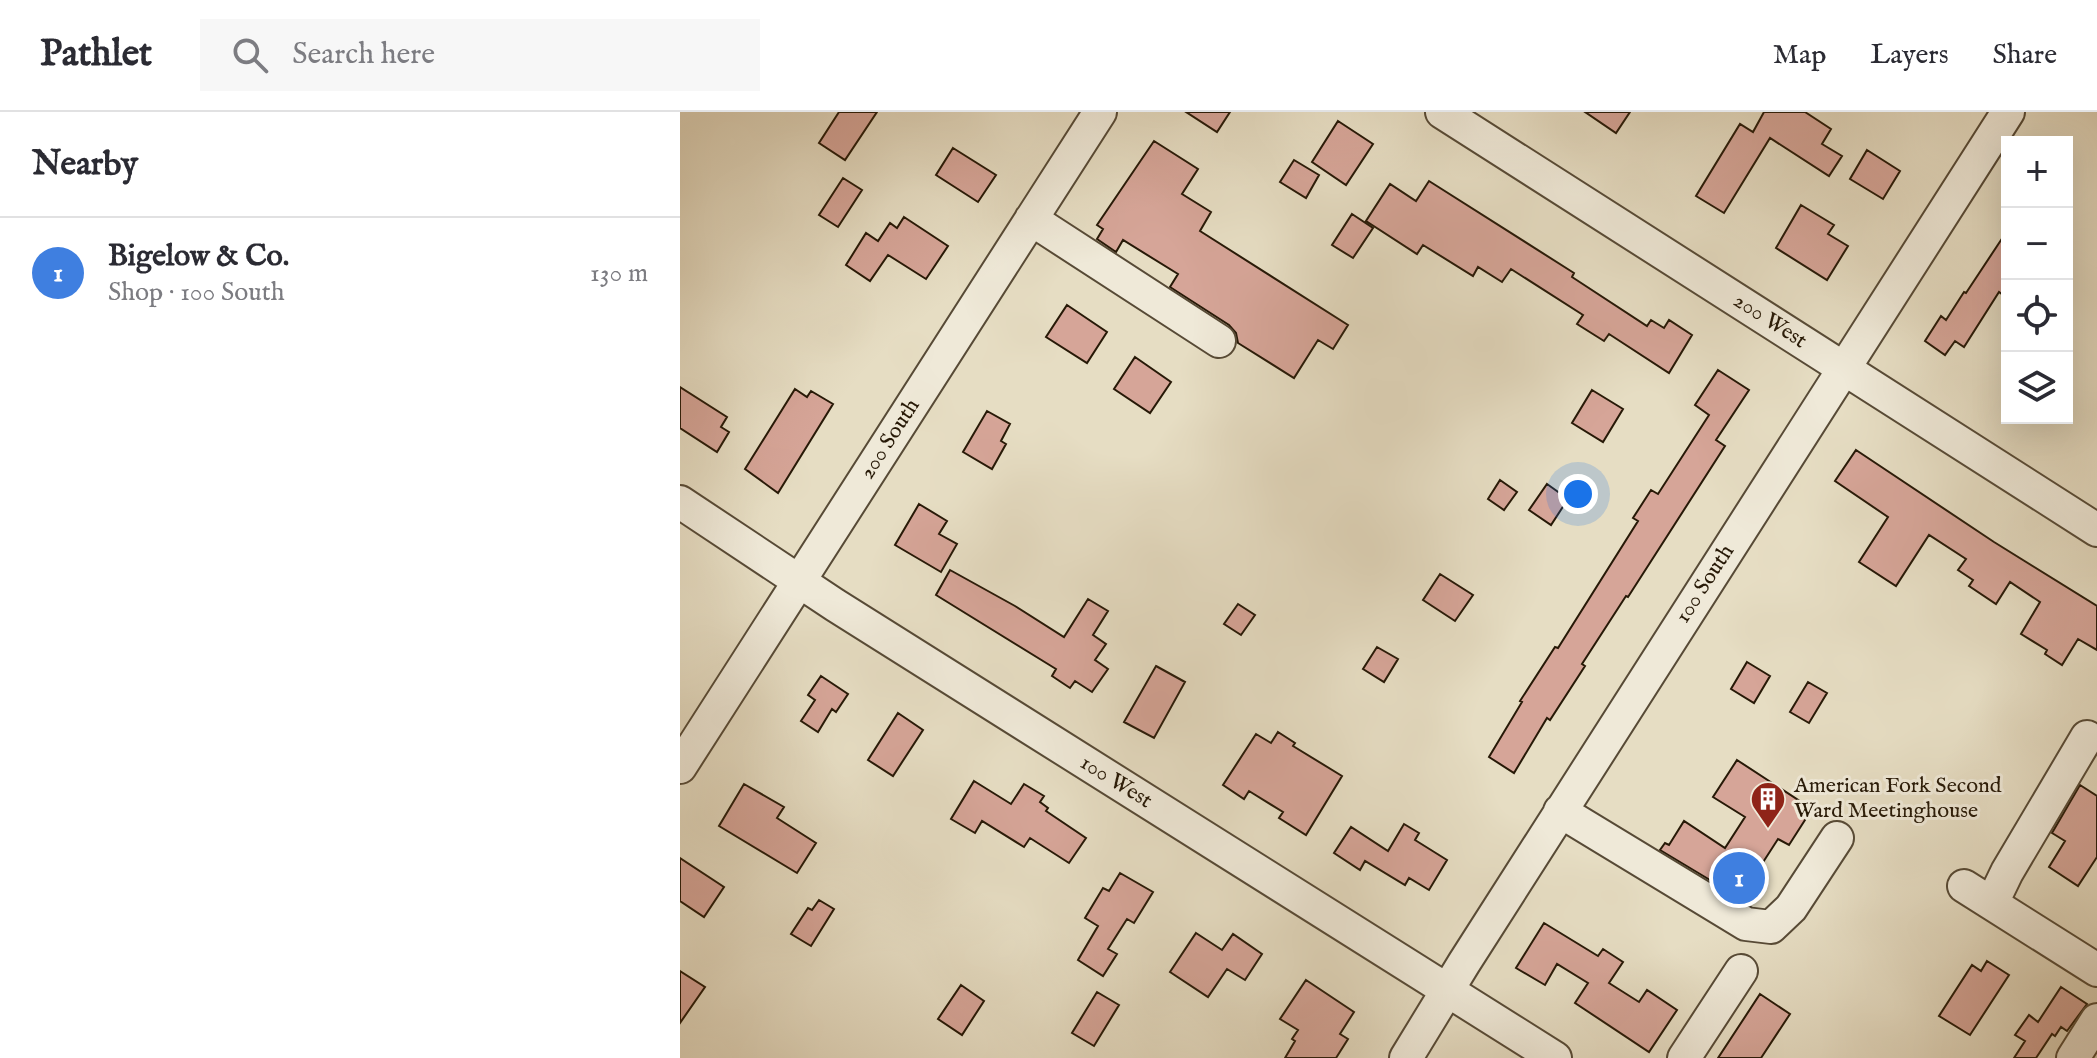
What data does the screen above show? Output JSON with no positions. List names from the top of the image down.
{
  "streets": {
    "street": [
      "200 West",
      "200 South",
      "100 South",
      "100 West"
    ]
  },
  "crossings": [
    ["200 West", "100 South"],
    ["200 South", "100 West"],
    ["100 South", "100 West"]
  ],
  "places": {
    "building": ["American Fork Second Ward Meetinghouse"]
  },
  "page": {
    "header": "Pathlet",
    "search": "Search here",
    "nav": ["Map", "Layers", "Share"],
    "heading": "Nearby",
    "map_buttons": ["+", "−"],
    "list": [
      {
        "mark": "1",
        "name": "Bigelow & Co.",
        "note": "Shop · 100 South",
        "value": "130 m"
      }
    ],
    "pins": "1"
  }
}
